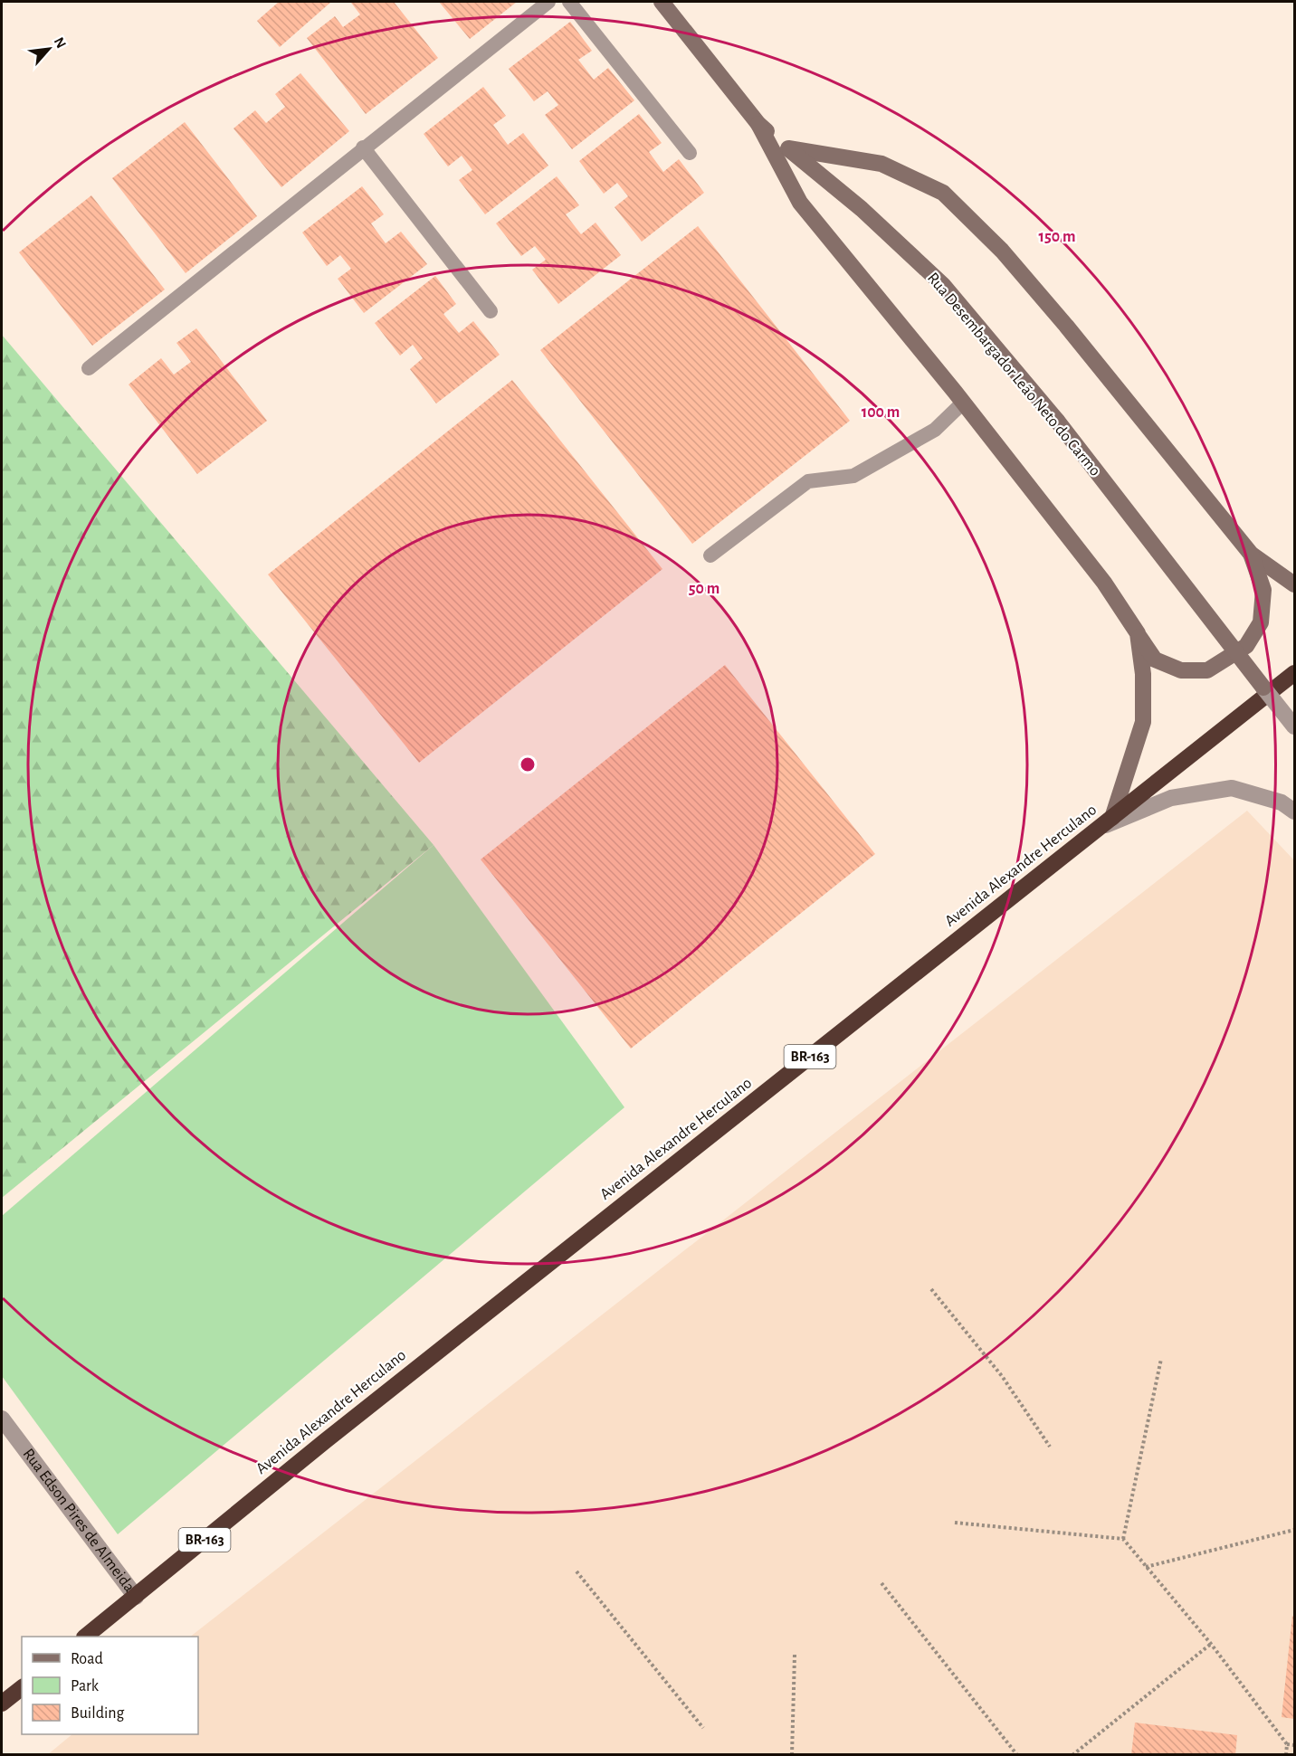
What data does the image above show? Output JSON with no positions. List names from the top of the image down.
{
  "streets": {
    "highway": ["Avenida Alexandre Herculano", "BR-163"],
    "main road": ["Rua Desembargador Leão Neto do Carmo"],
    "street": ["Rua Edson Pires de Almeida"]
  },
  "crossings": [
    ["Avenida Alexandre Herculano", "Rua Edson Pires de Almeida"]
  ],
  "legend": ["Road", "Park", "Building"],
  "north": "top right",
  "rings": ["150 m", "100 m", "50 m"]
}
